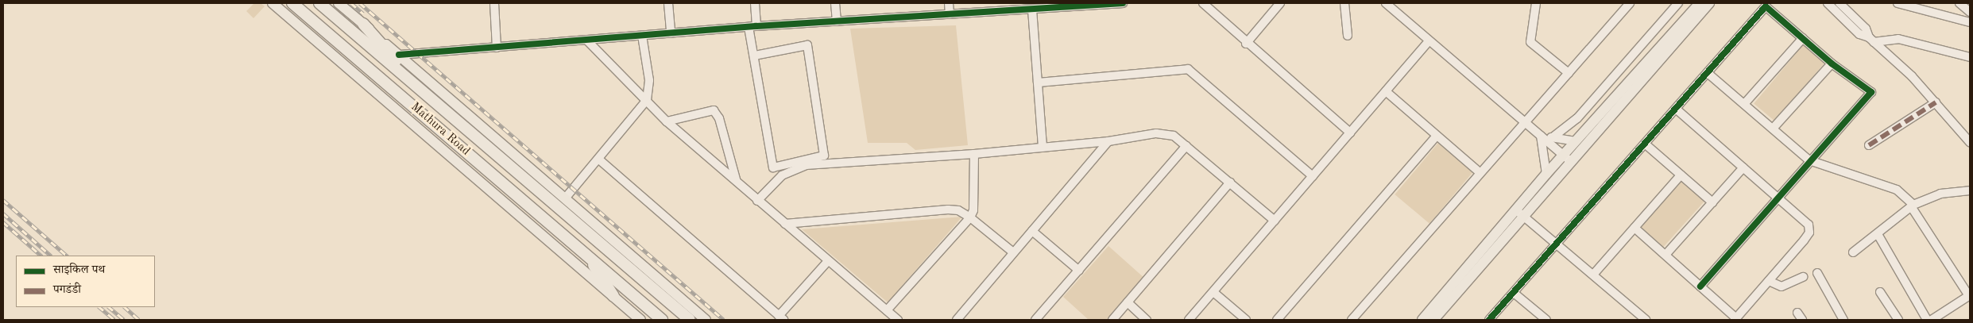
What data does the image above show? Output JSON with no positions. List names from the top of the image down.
{
  "streets": {
    "highway": ["Mathura Road"]
  },
  "legend": ["साइकिल पथ", "पगडंडी"]
}
